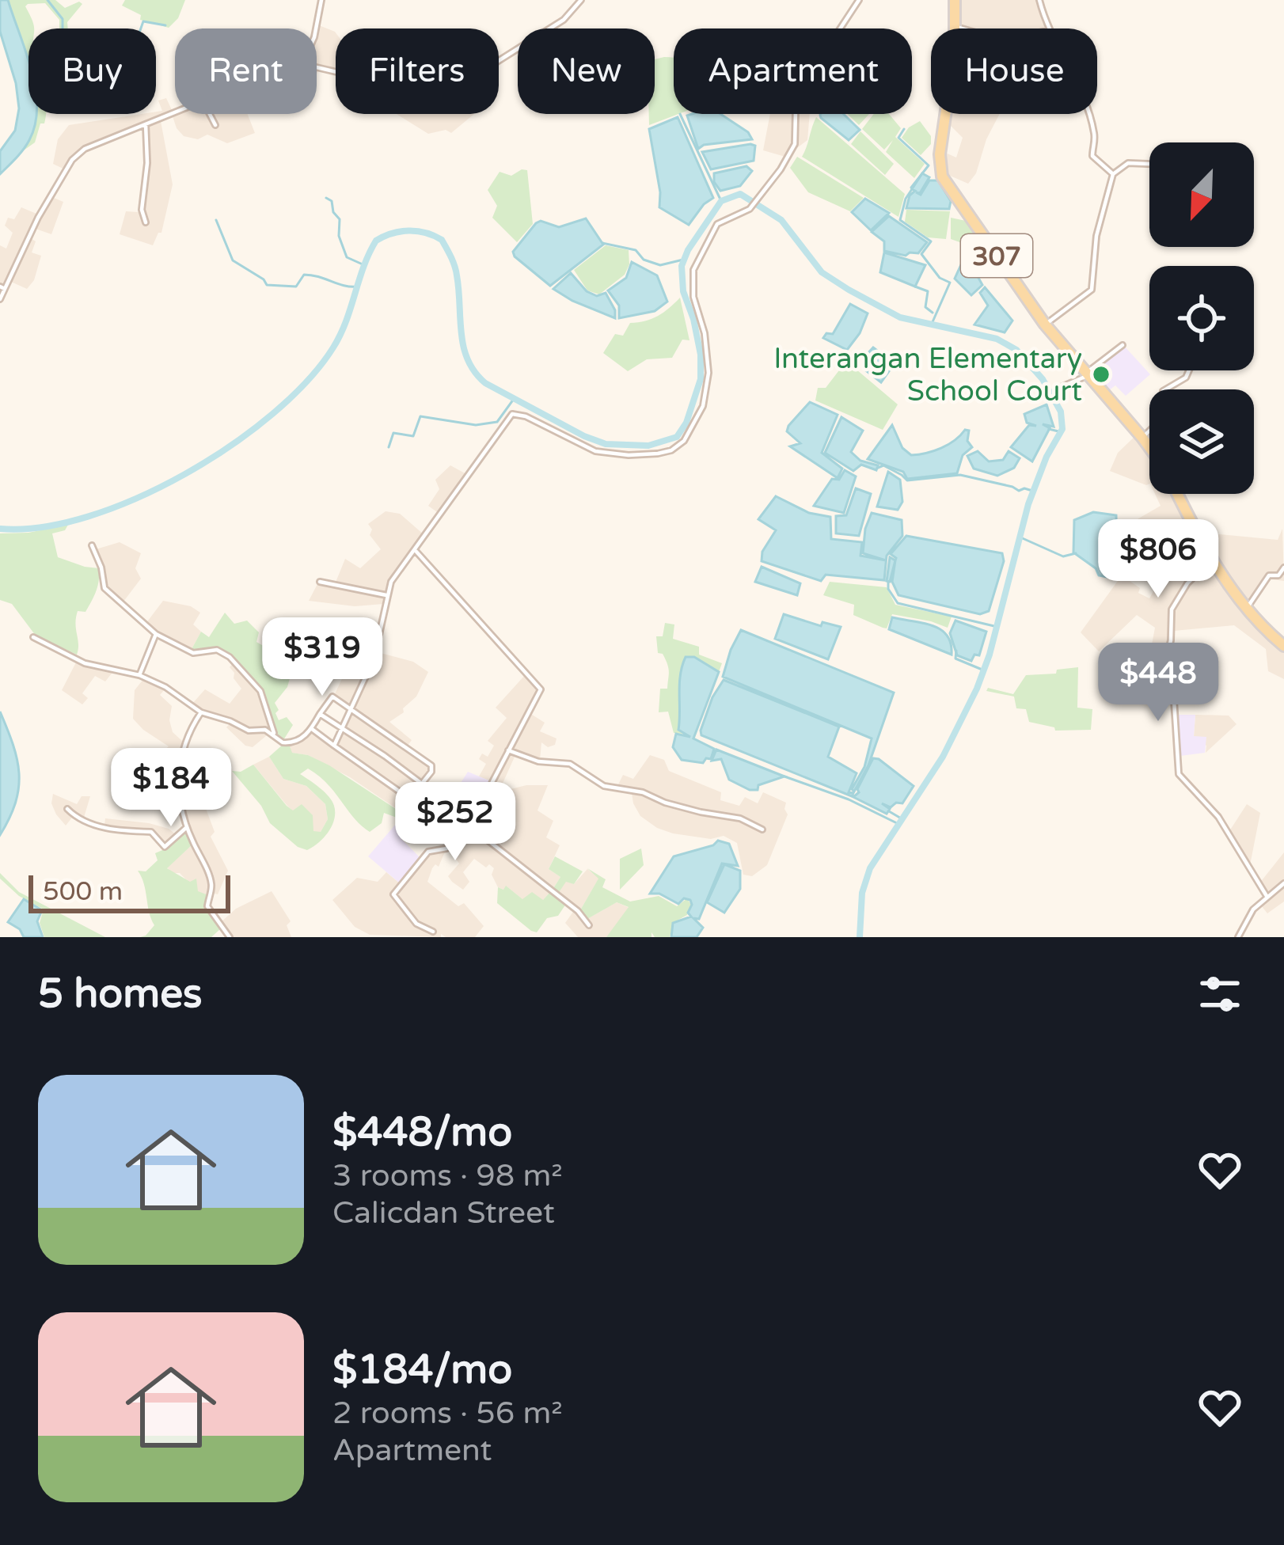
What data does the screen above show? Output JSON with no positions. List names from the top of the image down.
{
  "streets": {
    "main road": ["307"]
  },
  "places": ["Interangan Elementary School Court"],
  "scale_bar": "500 m",
  "north": "bottom left",
  "page": {
    "chip": [
      "Buy",
      "Rent",
      "Filters",
      "New",
      "Apartment",
      "House"
    ],
    "price": [
      "$806",
      "$319",
      "$448",
      "$184",
      "$252"
    ],
    "scale": "500 m",
    "heading": "5 homes",
    "list": [
      {
        "name": "$448/mo",
        "note": "3 rooms · 98 m² · Calicdan Street"
      },
      {
        "name": "$184/mo",
        "note": "2 rooms · 56 m² · Apartment"
      }
    ]
  }
}
